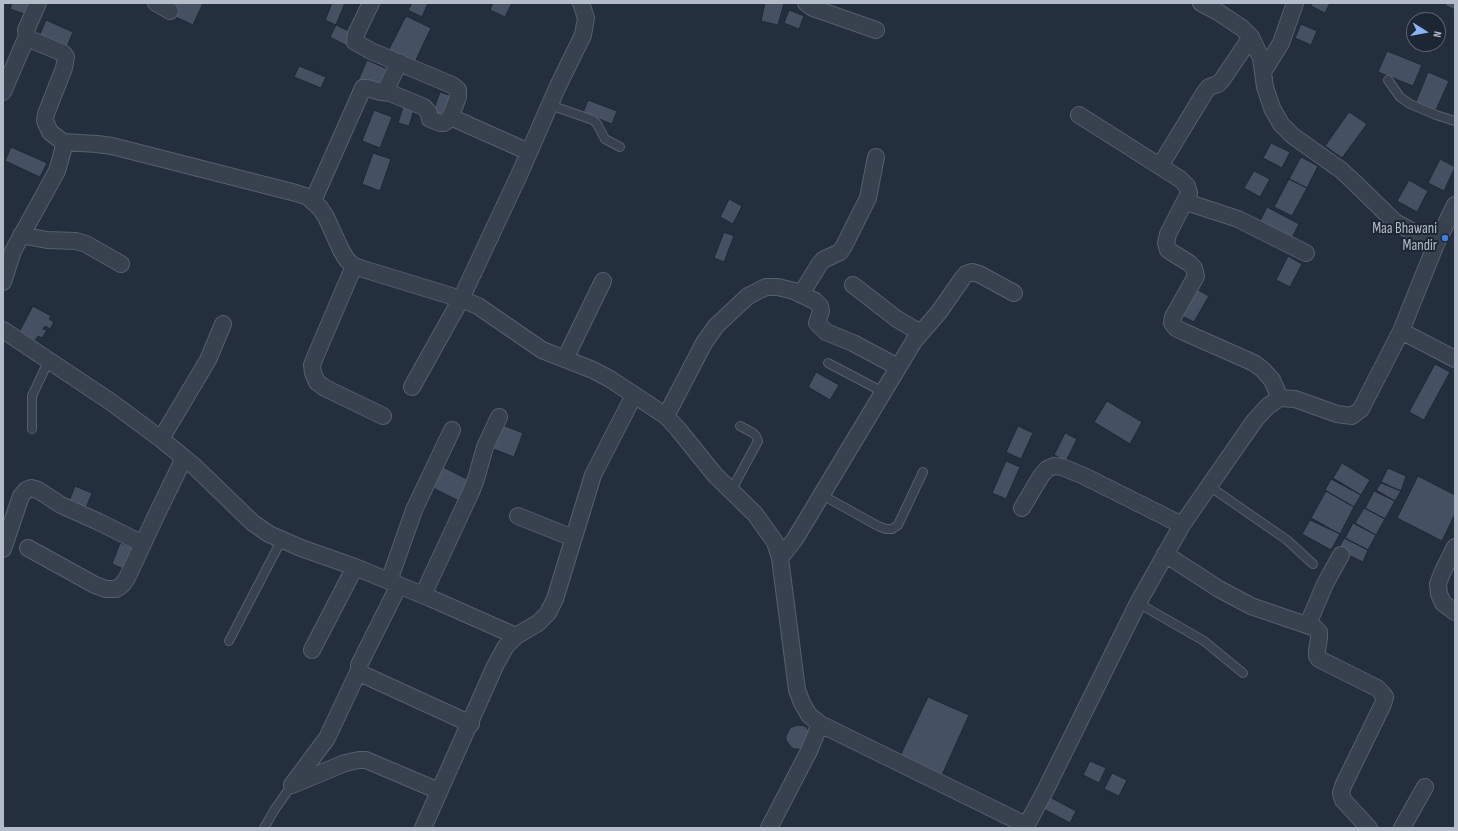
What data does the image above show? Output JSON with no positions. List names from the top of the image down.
{
  "places": ["Maa Bhawani Mandir"],
  "north": "right"
}
